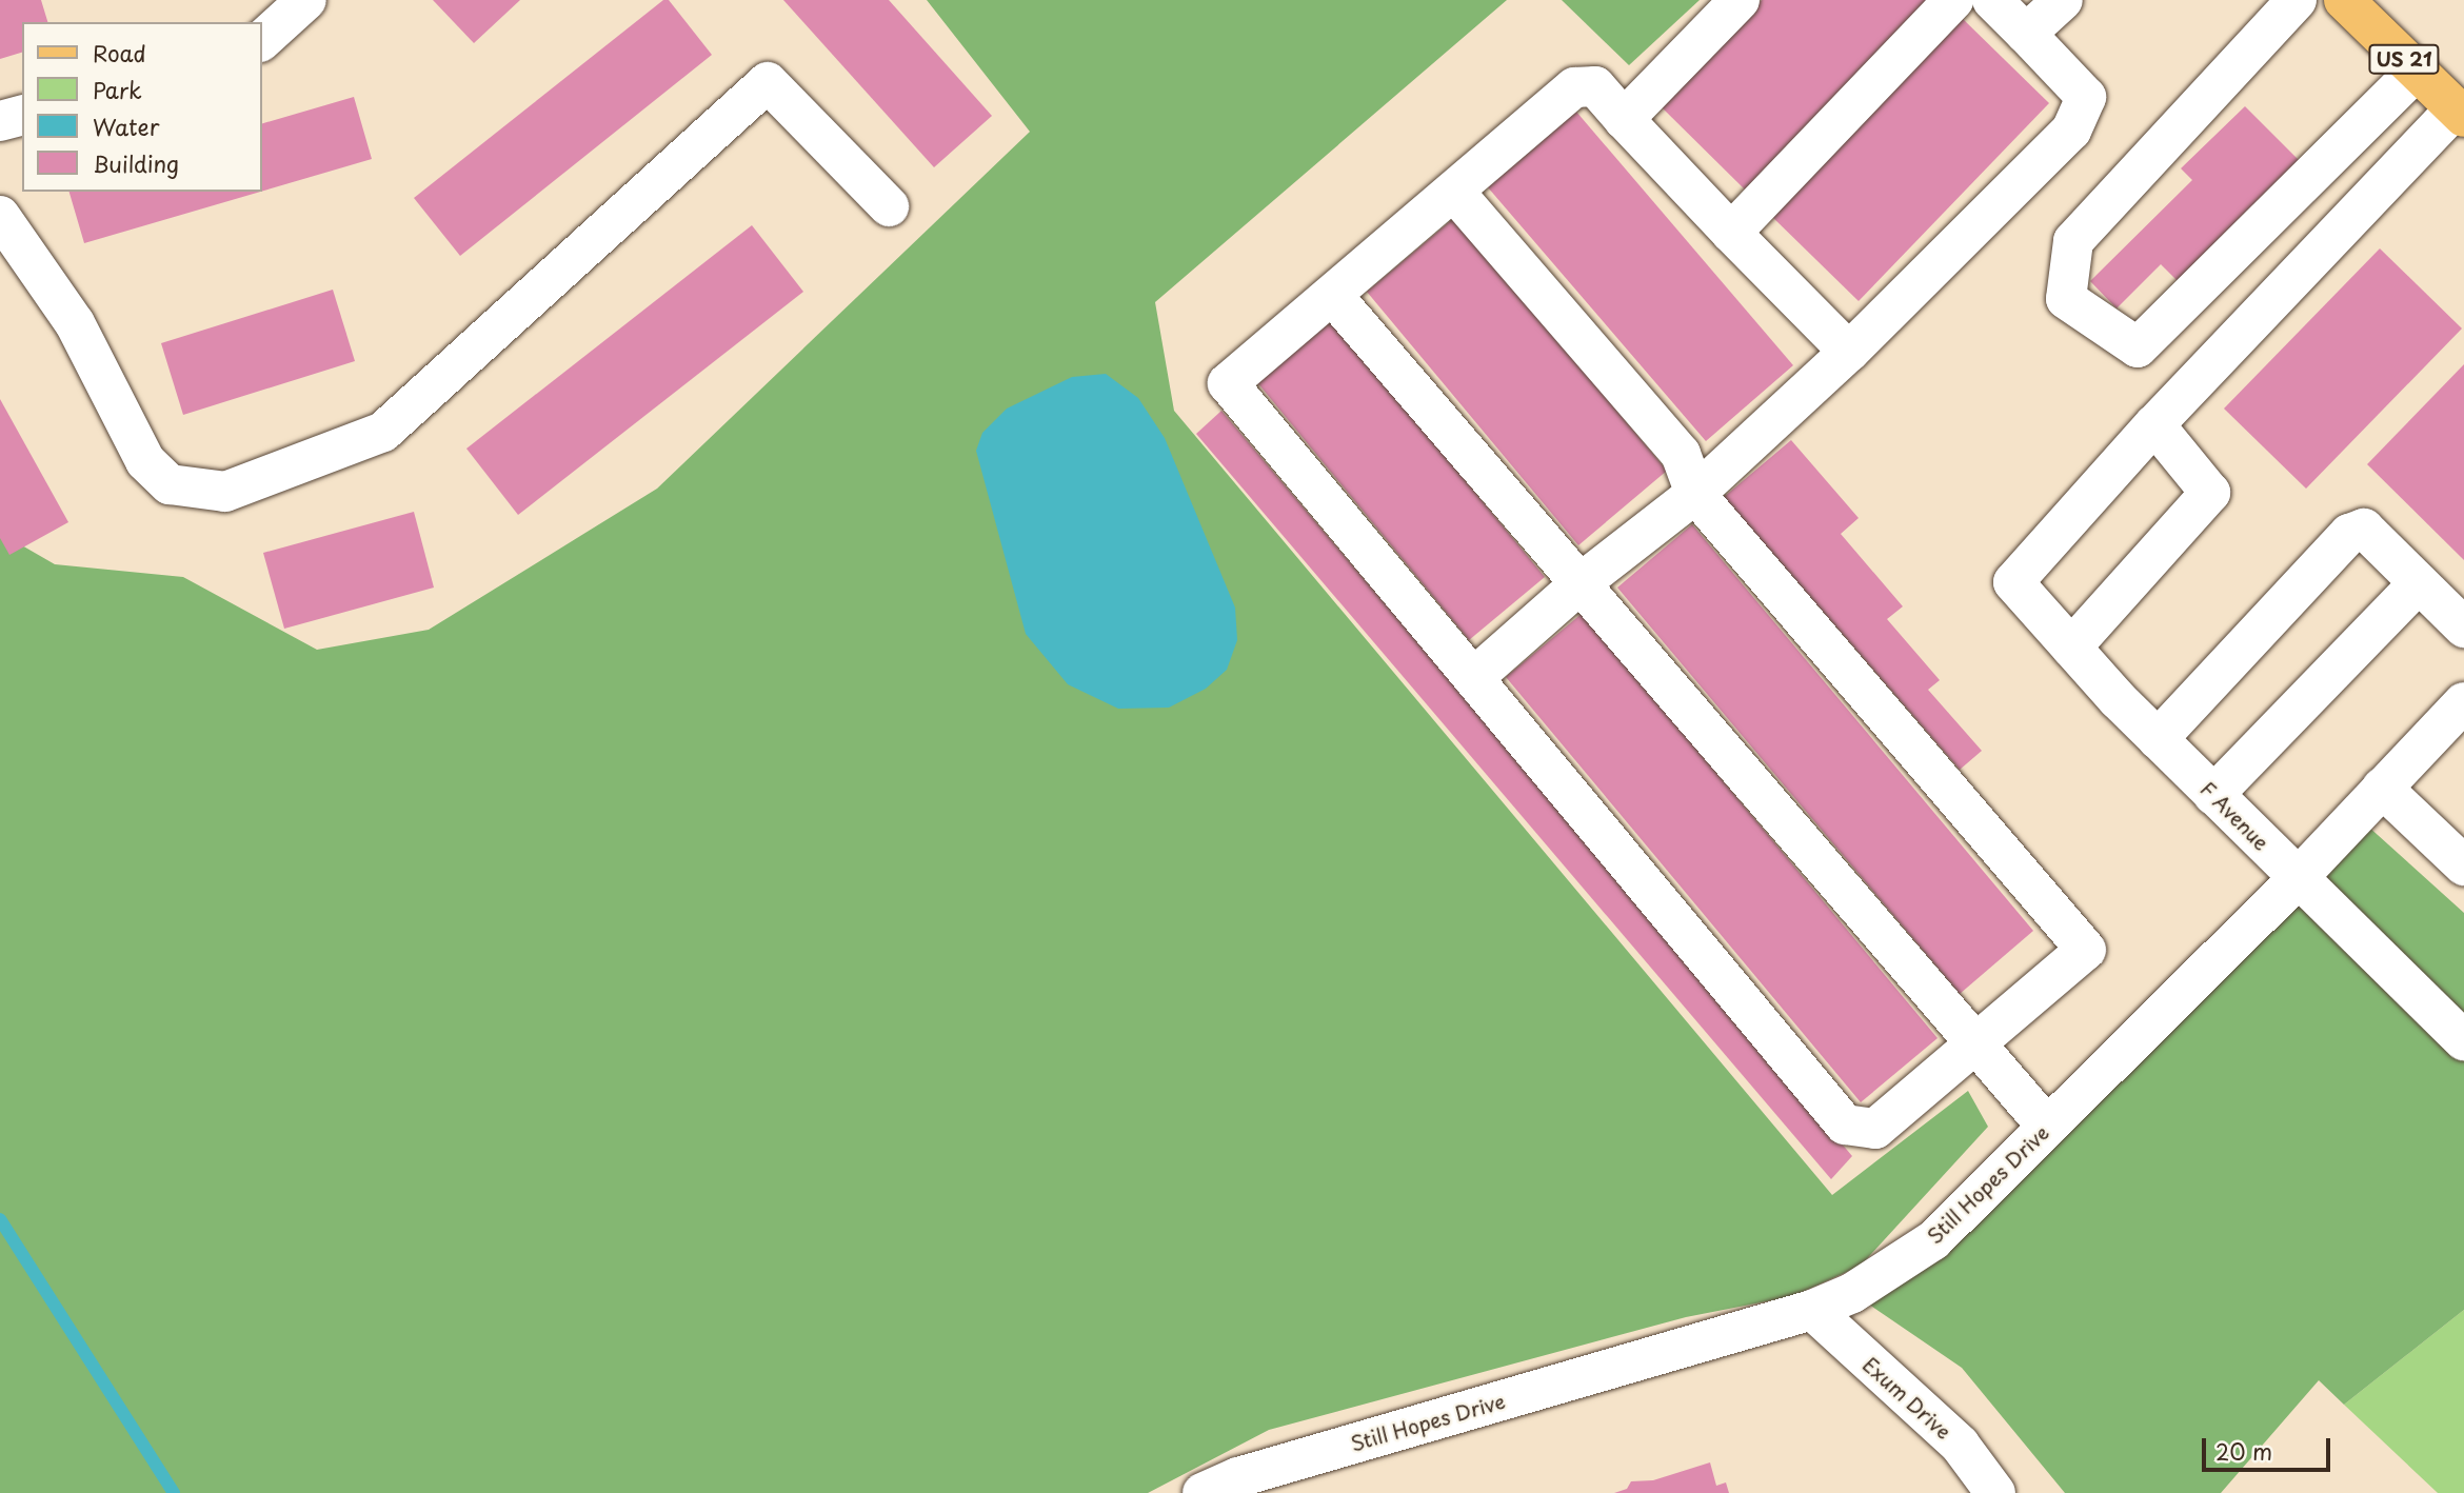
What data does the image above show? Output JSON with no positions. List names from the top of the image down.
{
  "streets": {
    "main road": ["US 21"],
    "street": ["F Avenue", "Still Hopes Drive", "Exum Drive"]
  },
  "crossings": [
    ["F Avenue", "Still Hopes Drive"],
    ["Still Hopes Drive", "Exum Drive"]
  ],
  "legend": [
    "Road",
    "Park",
    "Water",
    "Building"
  ],
  "scale_bar": "20 m"
}
